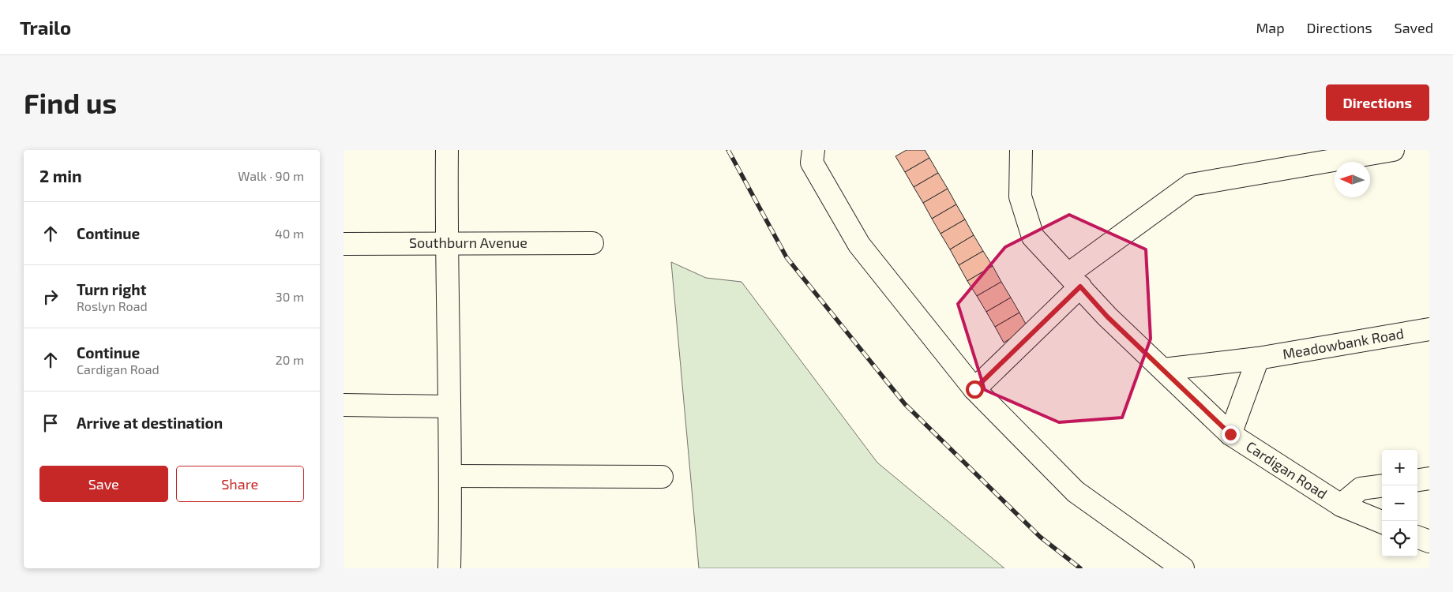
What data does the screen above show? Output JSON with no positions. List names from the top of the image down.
{
  "streets": {
    "street": ["Southburn Avenue", "Meadowbank Road", "Cardigan Road"]
  },
  "crossings": [
    ["Meadowbank Road", "Cardigan Road"]
  ],
  "north": "left",
  "page": {
    "header": "Trailo",
    "nav": ["Map", "Directions", "Saved"],
    "buttons": [
      "Directions",
      ["Save", "Share"]
    ],
    "title": "Find us",
    "heading": ["2 min", "Walk · 90 m"],
    "list": [
      ["Continue", "40 m"],
      ["Turn right", "Roslyn Road", "30 m"],
      ["Continue", "Cardigan Road", "20 m"],
      "Arrive at destination"
    ],
    "map_buttons": ["+", "−"]
  }
}
